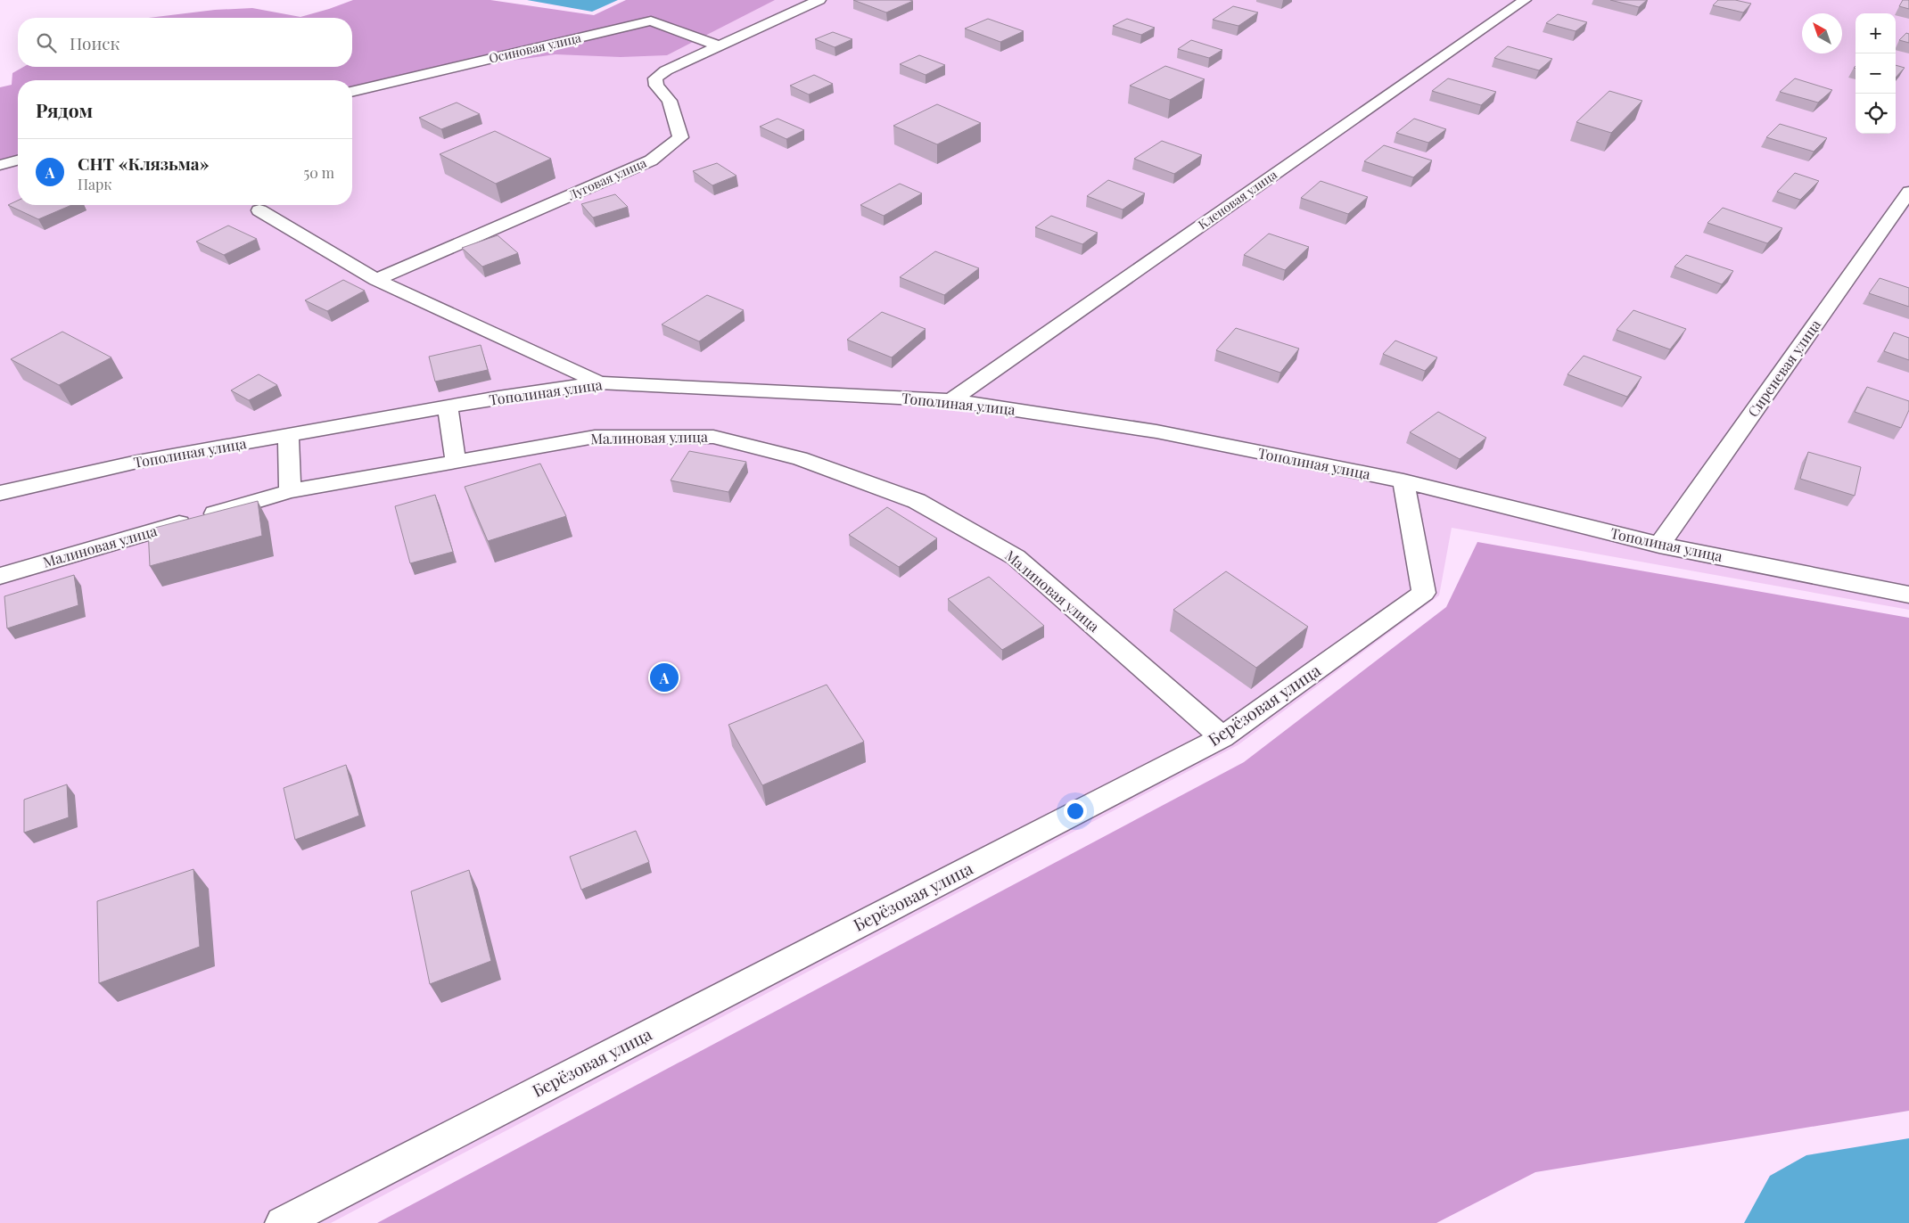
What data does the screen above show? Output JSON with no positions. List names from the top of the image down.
{
  "streets": {
    "lane": [
      "Осиновая улица",
      "Луговая улица",
      "Кленовая улица",
      "Сиреневая улица",
      "Тополиная улица",
      "Малиновая улица",
      "Берёзовая улица"
    ]
  },
  "crossings": [
    ["Осиновая улица", "Луговая улица"],
    ["Кленовая улица", "Тополиная улица"],
    ["Сиреневая улица", "Тополиная улица"],
    ["Тополиная улица", "Берёзовая улица"],
    ["Малиновая улица", "Берёзовая улица"]
  ],
  "north": "top left",
  "page": {
    "map_buttons": ["+", "−"],
    "search": "Поиск",
    "heading": "Рядом",
    "list": [
      {
        "mark": "A",
        "name": "СНТ «Клязьма»",
        "note": "Парк",
        "value": "50 m"
      }
    ],
    "pins": "A"
  }
}
